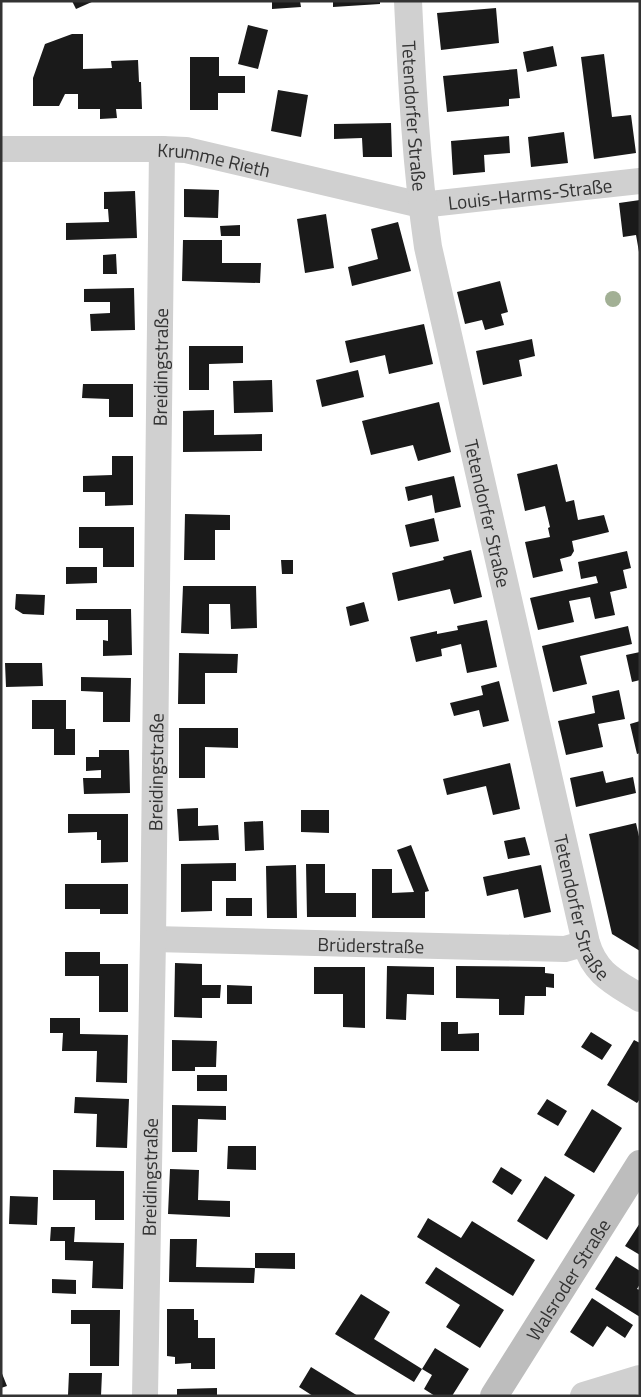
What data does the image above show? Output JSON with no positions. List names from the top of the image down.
{
  "streets": {
    "main road": ["Walsroder Straße"],
    "street": [
      "Tetendorfer Straße",
      "Krumme Rieth",
      "Louis-Harms-Straße",
      "Breidingstraße",
      "Brüderstraße"
    ]
  },
  "crossings": [
    ["Tetendorfer Straße", "Krumme Rieth"],
    ["Tetendorfer Straße", "Louis-Harms-Straße"],
    ["Tetendorfer Straße", "Brüderstraße"],
    ["Krumme Rieth", "Louis-Harms-Straße"],
    ["Krumme Rieth", "Breidingstraße"],
    ["Breidingstraße", "Brüderstraße"]
  ]
}
